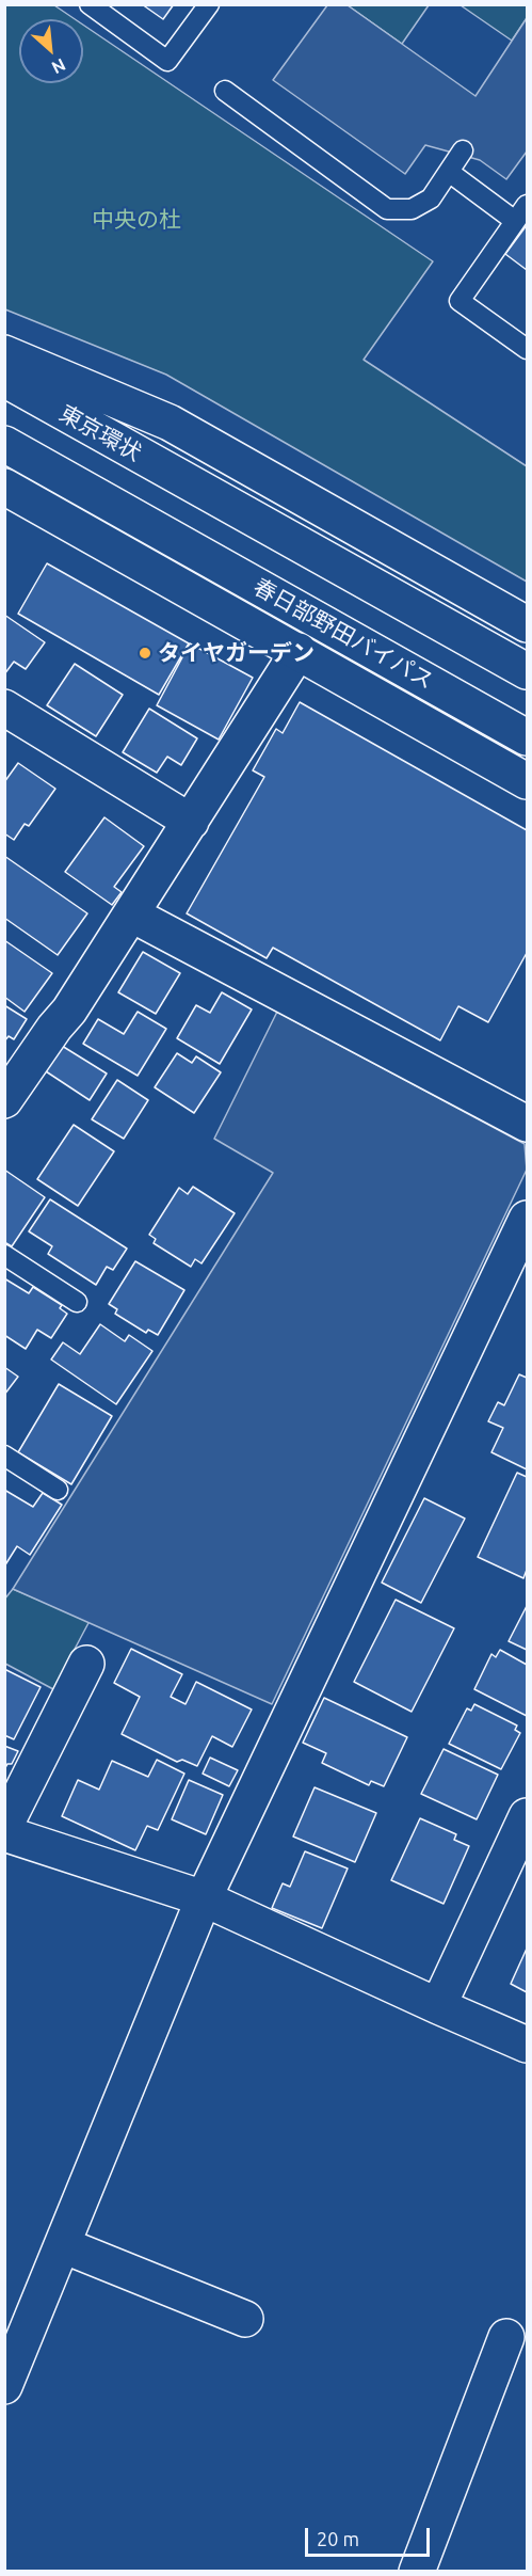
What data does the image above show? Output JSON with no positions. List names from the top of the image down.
{
  "streets": {
    "main road": ["東京環状", "春日部野田バイパス"]
  },
  "parks": ["中央の杜"],
  "places": ["タイヤガーデン"],
  "scale_bar": "20 m",
  "north": "bottom right"
}
